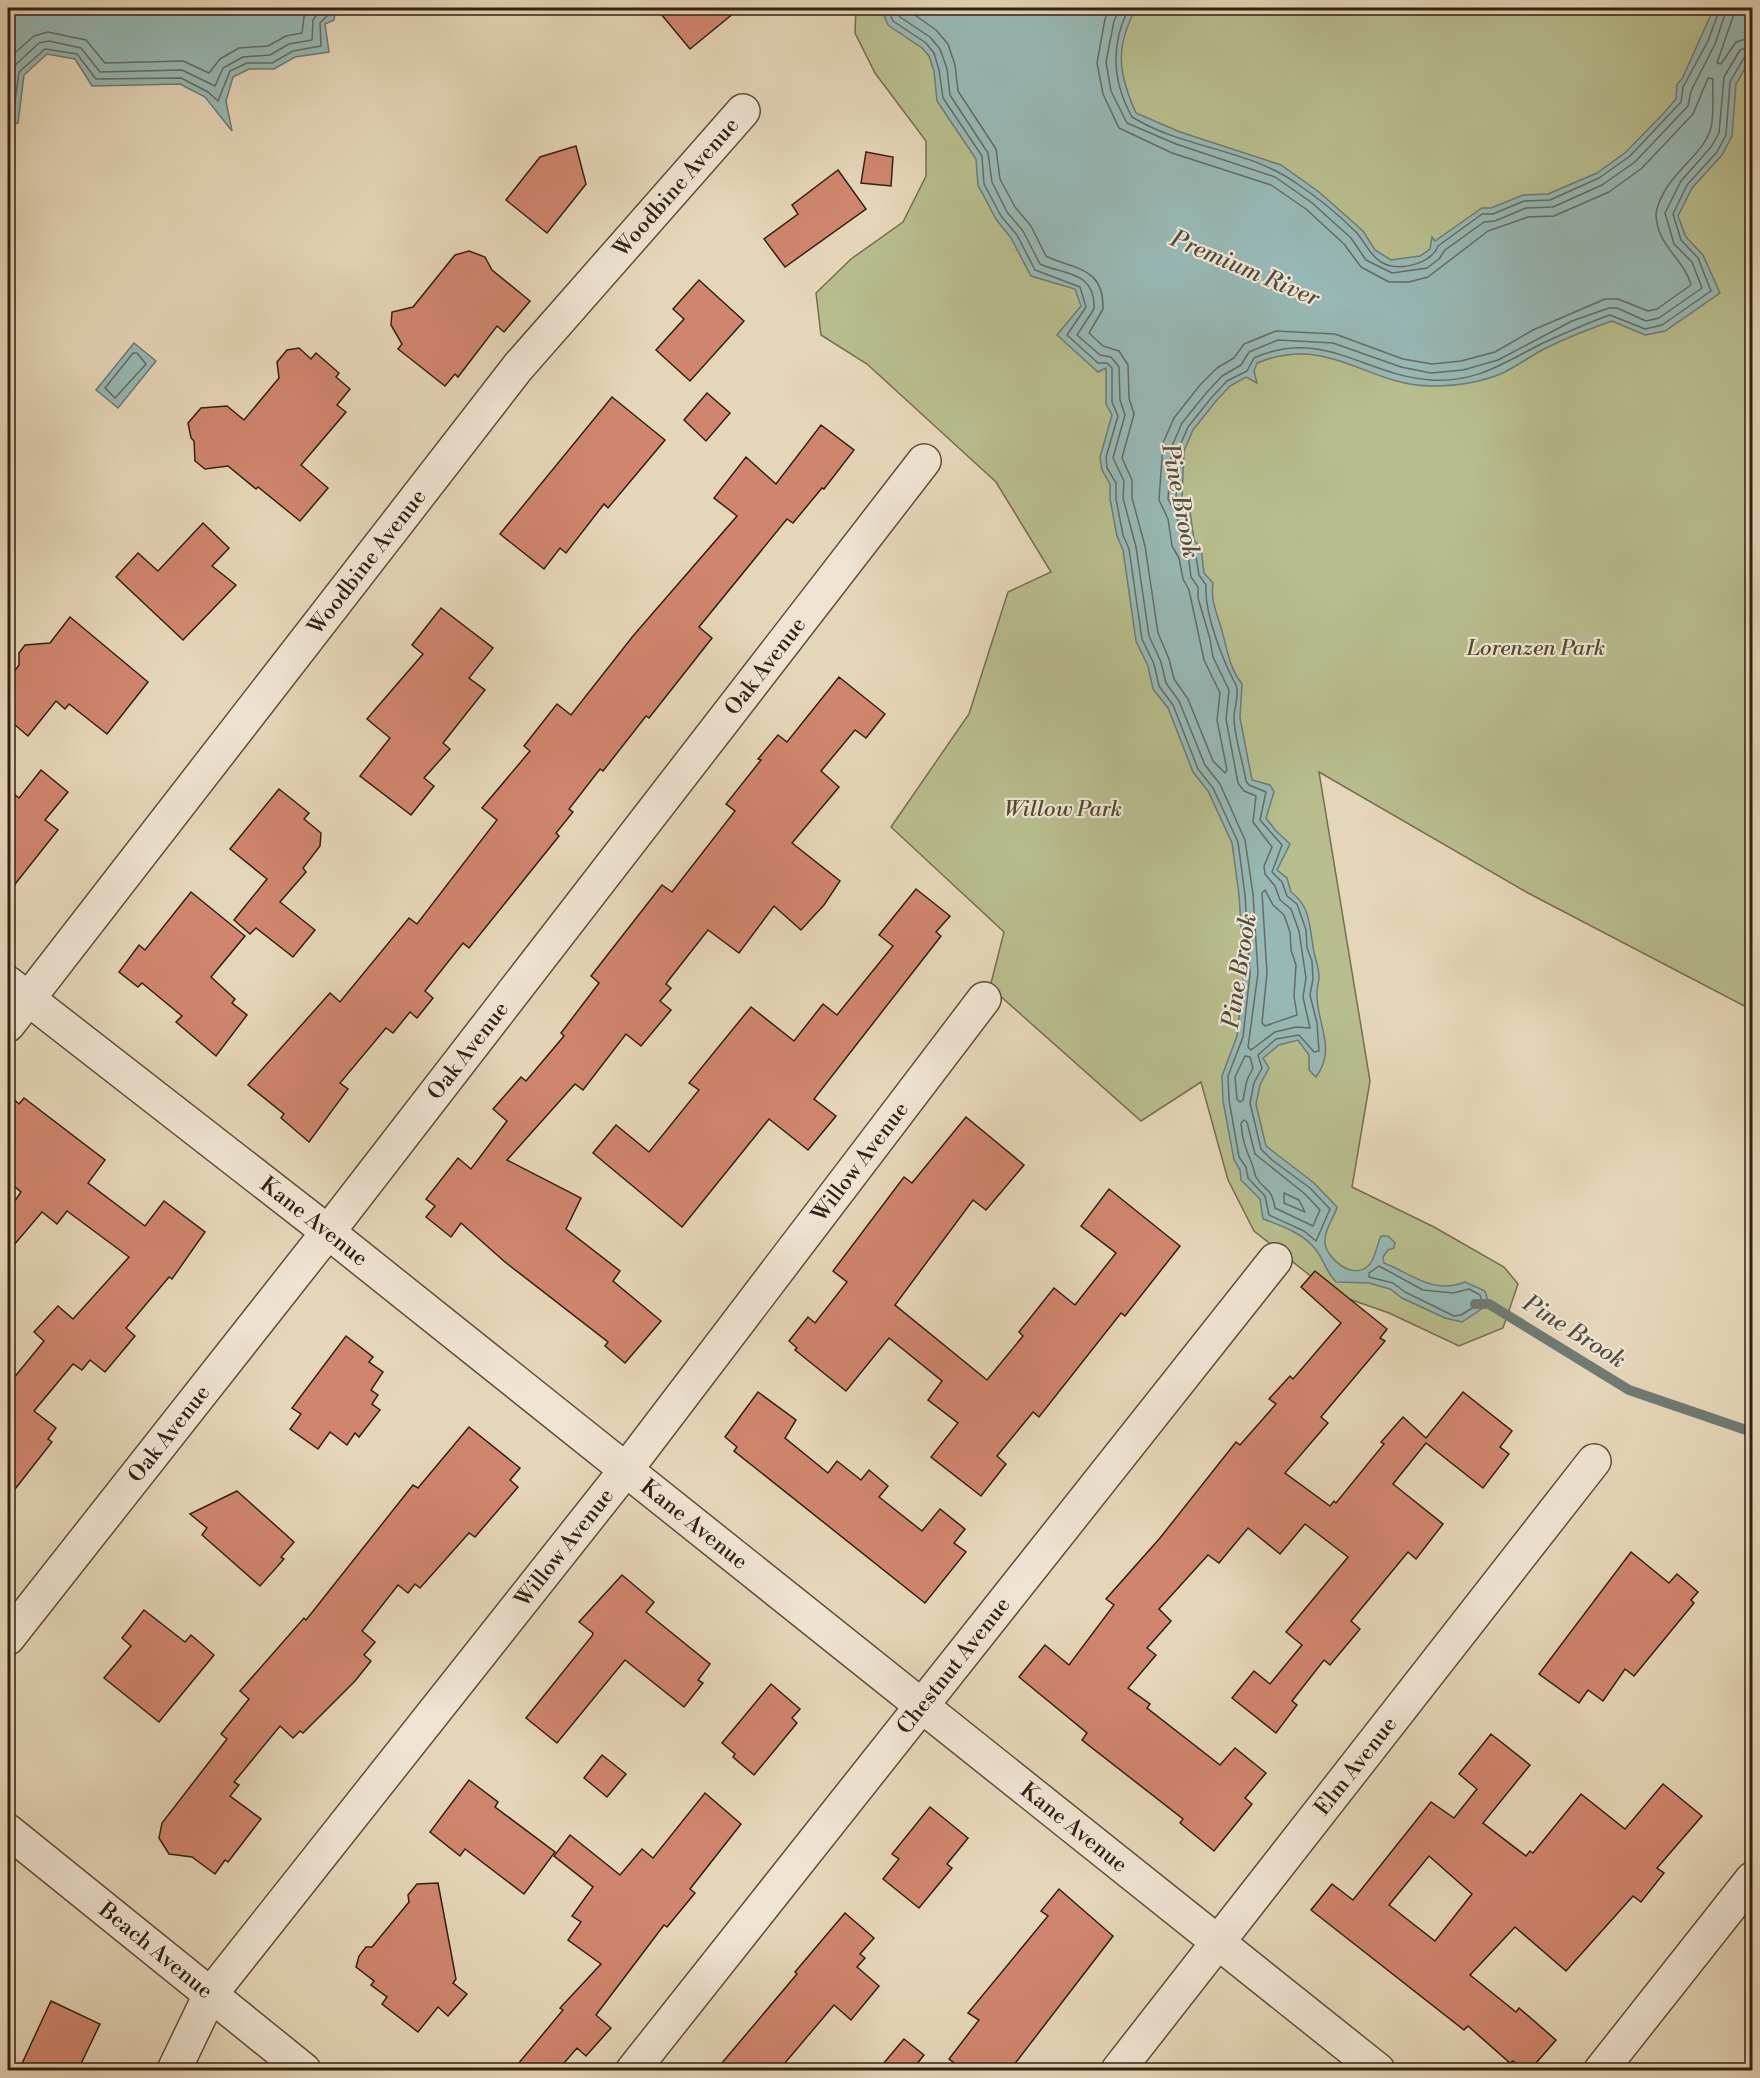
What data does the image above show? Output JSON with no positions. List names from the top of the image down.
{
  "streets": {
    "street": [
      "Woodbine Avenue",
      "Oak Avenue",
      "Willow Avenue",
      "Kane Avenue",
      "Chestnut Avenue",
      "Elm Avenue",
      "Beach Avenue"
    ]
  },
  "crossings": [
    ["Woodbine Avenue", "Kane Avenue"],
    ["Oak Avenue", "Kane Avenue"],
    ["Willow Avenue", "Kane Avenue"],
    ["Willow Avenue", "Beach Avenue"],
    ["Kane Avenue", "Chestnut Avenue"],
    ["Kane Avenue", "Elm Avenue"]
  ],
  "water": ["Premium River", "Pine Brook"],
  "parks": ["Lorenzen Park", "Willow Park"]
}
